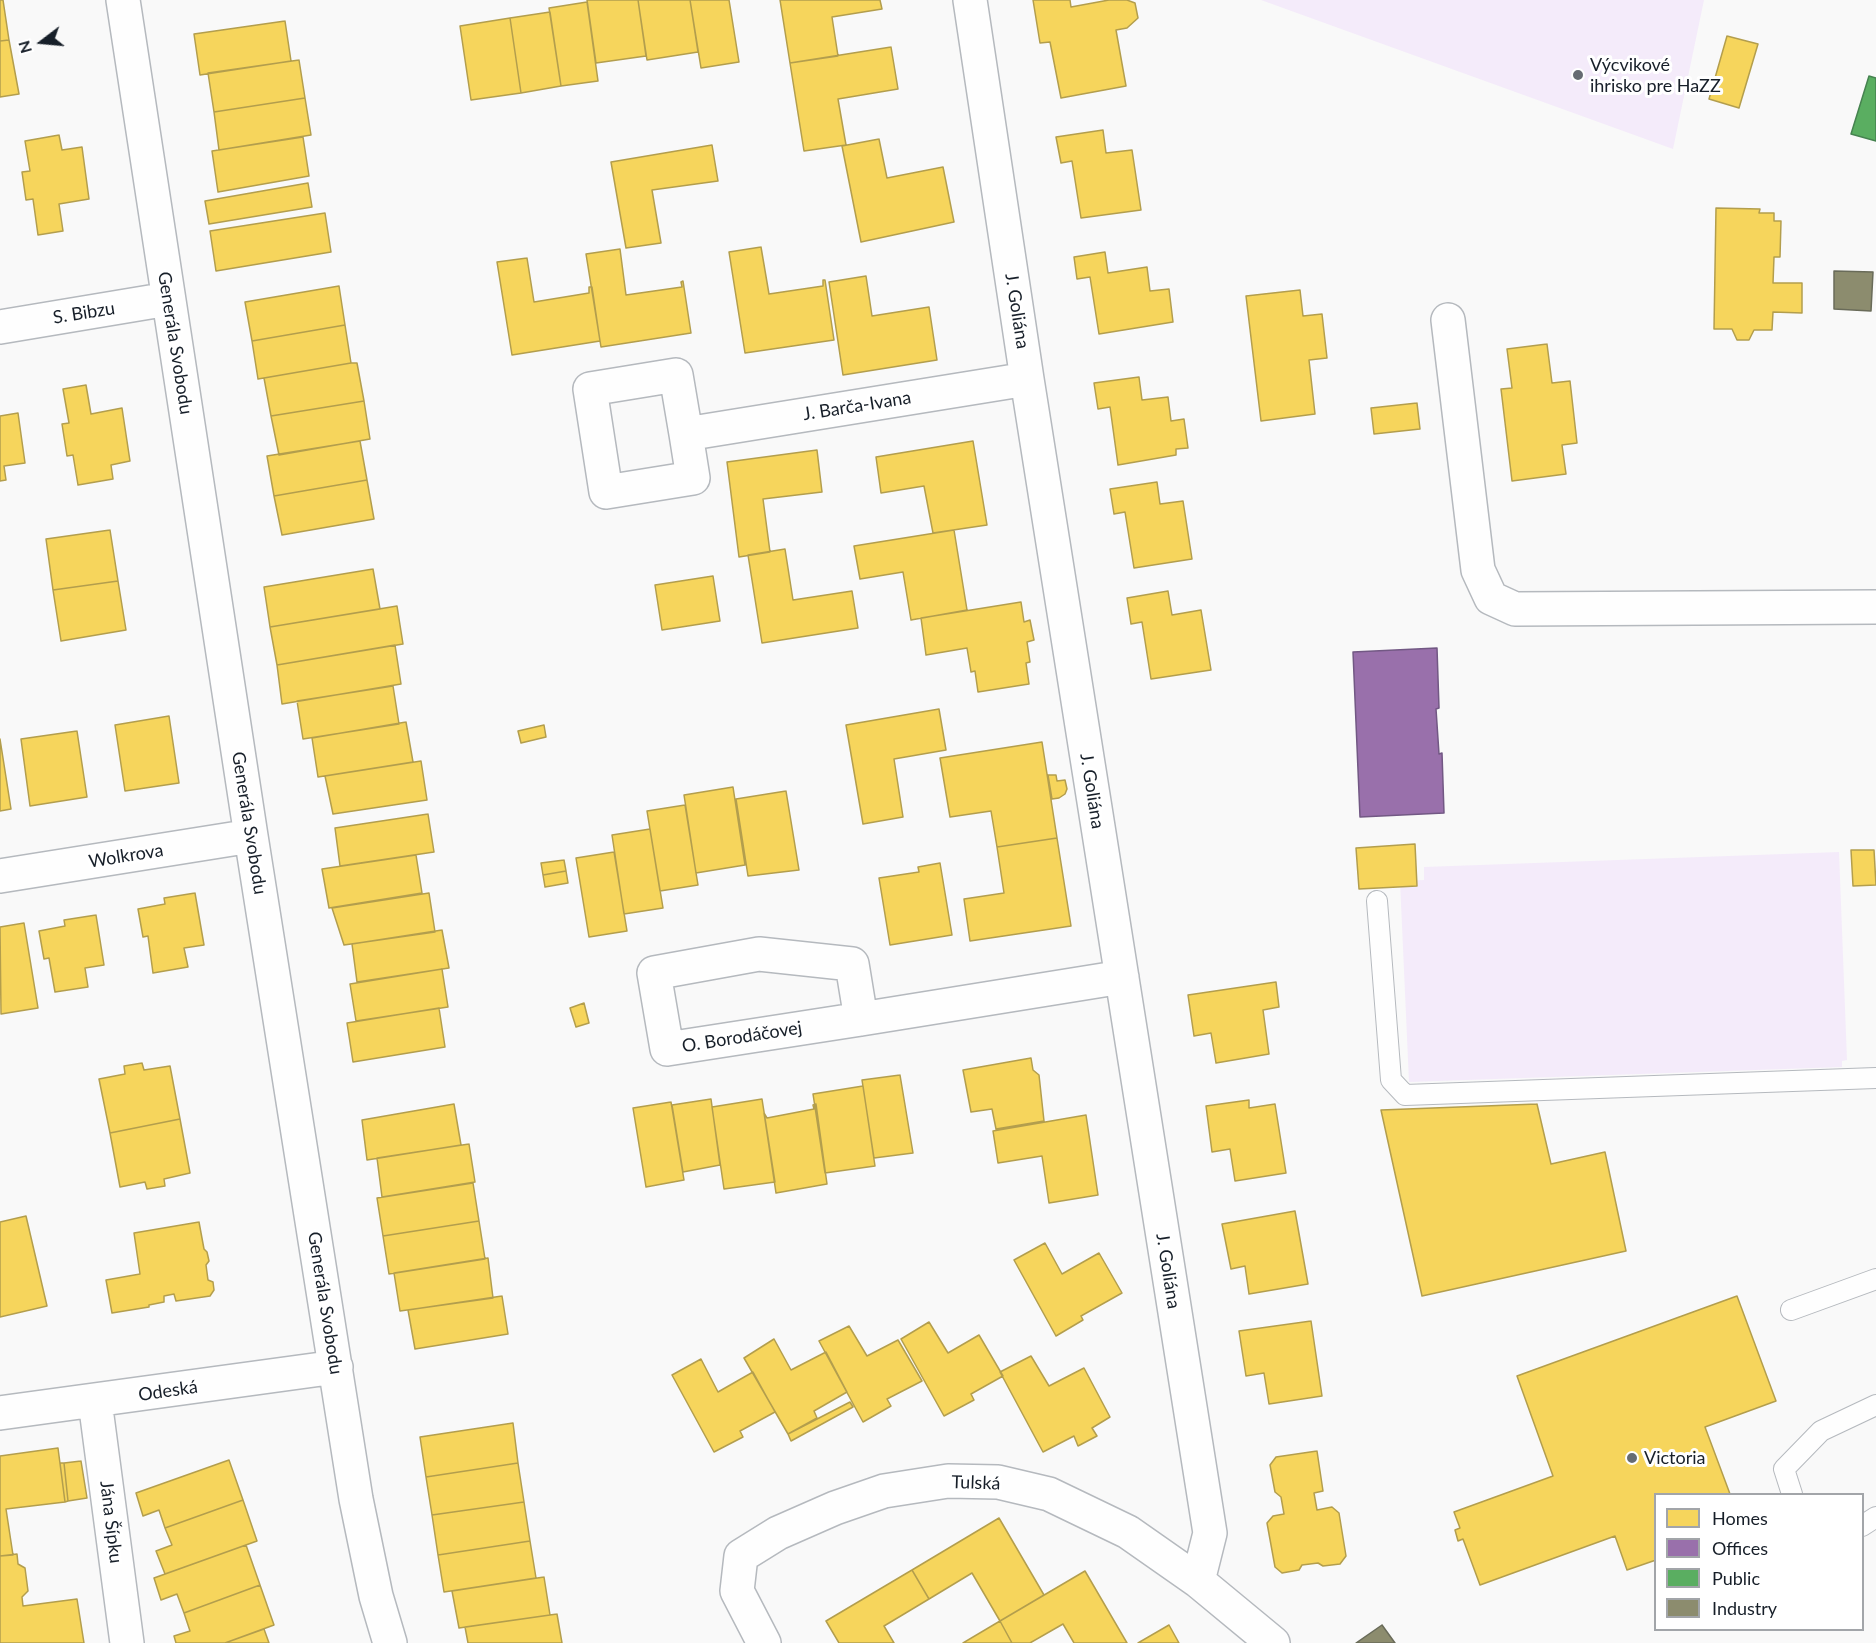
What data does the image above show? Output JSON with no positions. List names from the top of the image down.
{
  "streets": {
    "street": [
      "J. Goliána",
      "S. Bibzu",
      "Generála Svobodu",
      "J. Barča-Ivana",
      "Wolkrova",
      "O. Borodáčovej",
      "Odeská",
      "Tulská",
      "Jána Šípku"
    ]
  },
  "crossings": [
    ["J. Goliána", "J. Barča-Ivana"],
    ["J. Goliána", "O. Borodáčovej"],
    ["J. Goliána", "Tulská"],
    ["S. Bibzu", "Generála Svobodu"],
    ["Generála Svobodu", "Wolkrova"],
    ["Generála Svobodu", "Odeská"],
    ["Odeská", "Jána Šípku"]
  ],
  "places": ["Výcvikové ihrisko pre HaZZ", "Victoria"],
  "legend": [
    "Homes",
    "Offices",
    "Public",
    "Industry"
  ],
  "north": "left"
}
